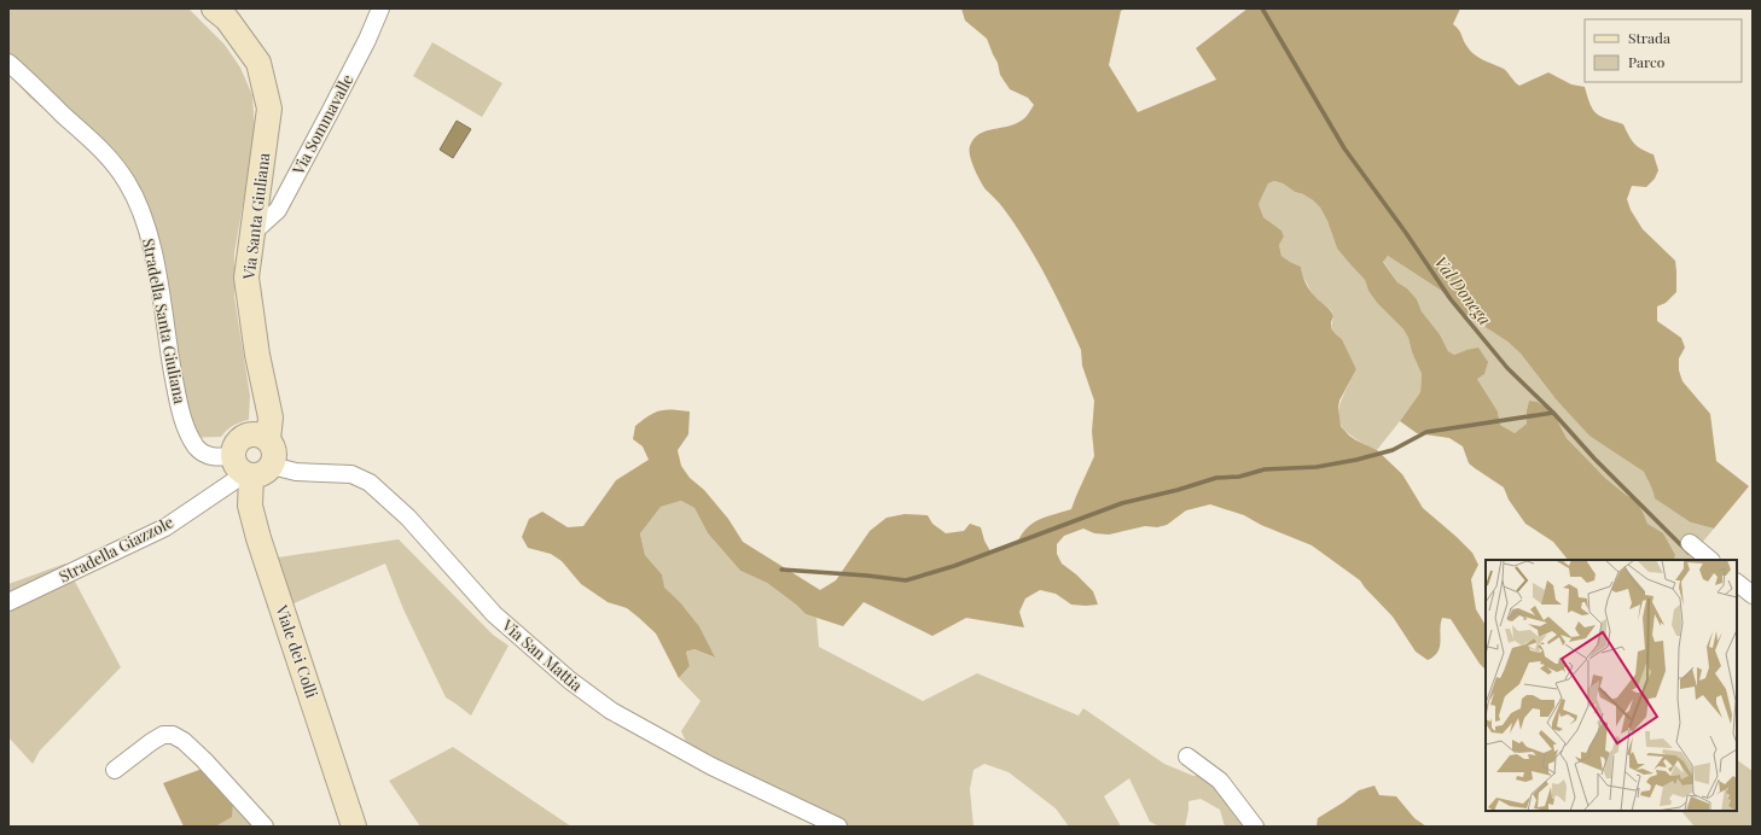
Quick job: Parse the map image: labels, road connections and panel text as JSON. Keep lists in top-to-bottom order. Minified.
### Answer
{"streets":{"street":["Via Sommavalle","Via Santa Giuliana","Stradella Santa Giuliana","Stradella Giazzole","Viale dei Colli","Via San Mattia"]},"crossings":[["Via Sommavalle","Via Santa Giuliana"],["Via Santa Giuliana","Stradella Santa Giuliana"],["Via Santa Giuliana","Stradella Giazzole"],["Via Santa Giuliana","Viale dei Colli"],["Via Santa Giuliana","Via San Mattia"],["Stradella Santa Giuliana","Stradella Giazzole"],["Stradella Santa Giuliana","Viale dei Colli"],["Stradella Santa Giuliana","Via San Mattia"],["Stradella Giazzole","Viale dei Colli"],["Stradella Giazzole","Via San Mattia"],["Viale dei Colli","Via San Mattia"]],"water":["Val Donega"],"legend":["Strada","Parco"]}
